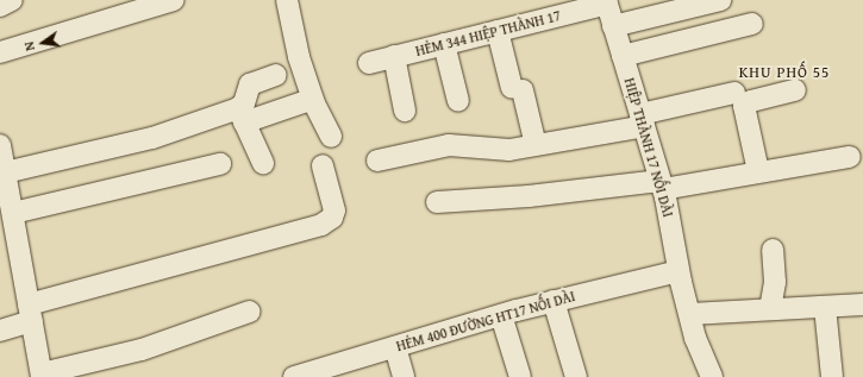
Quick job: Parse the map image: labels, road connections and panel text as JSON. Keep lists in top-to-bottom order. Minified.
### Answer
{"streets":{"street":["HẺM 344 HIỆP THÀNH 17","HIỆP THÀNH 17 NỐI DÀI","HẺM 400 ĐƯỜNG HT17 NỐI DÀI"]},"crossings":[["HẺM 344 HIỆP THÀNH 17","HIỆP THÀNH 17 NỐI DÀI"],["HIỆP THÀNH 17 NỐI DÀI","HẺM 400 ĐƯỜNG HT17 NỐI DÀI"]],"districts":["KHU PHỐ 55"],"north":"left"}
